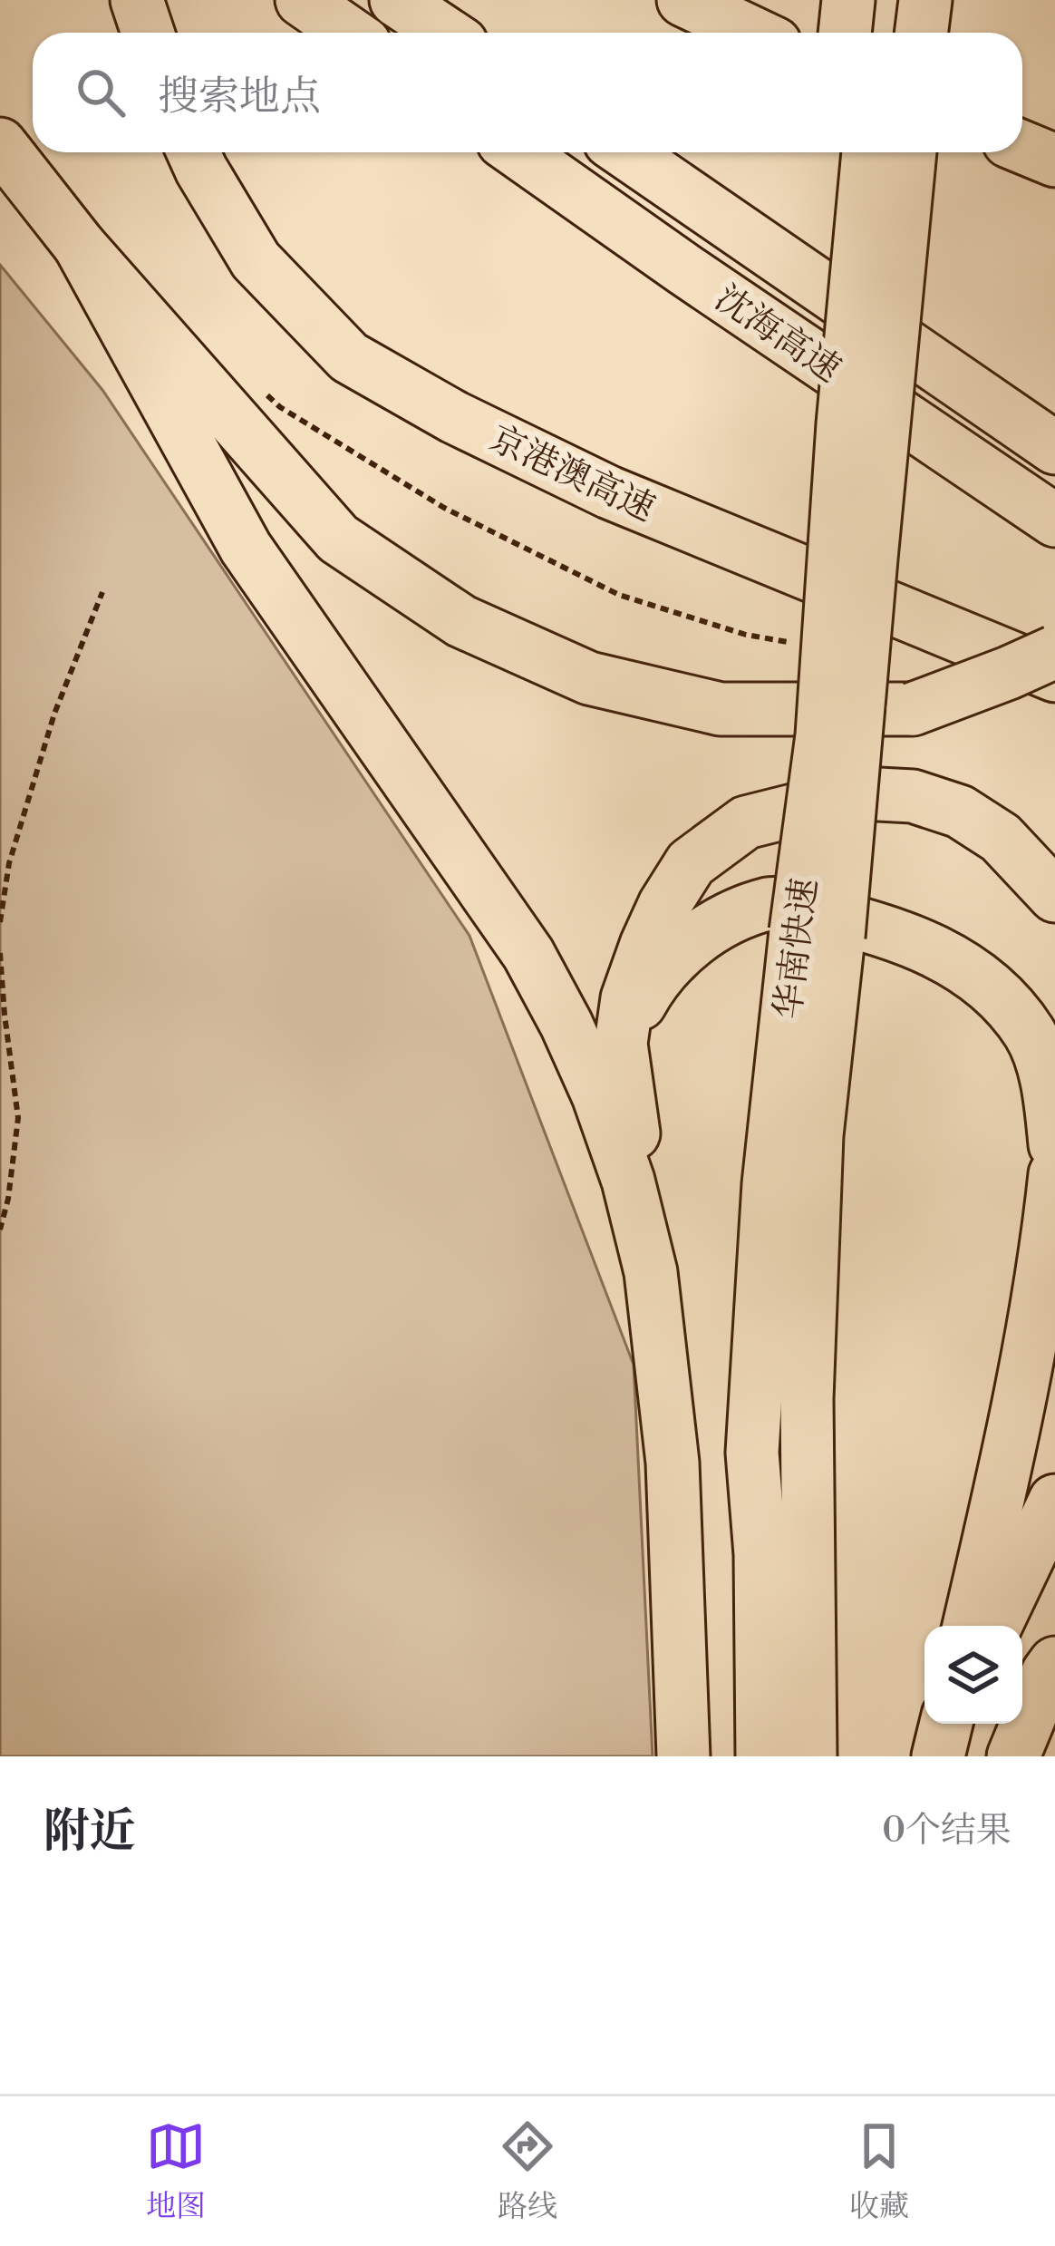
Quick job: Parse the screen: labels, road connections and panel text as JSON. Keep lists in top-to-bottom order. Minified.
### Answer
{"streets":{"highway":["沈海高速","京港澳高速","华南快速"]},"page":{"search":"搜索地点","heading":["附近","0个结果"],"nav":["地图","路线","收藏"]}}
